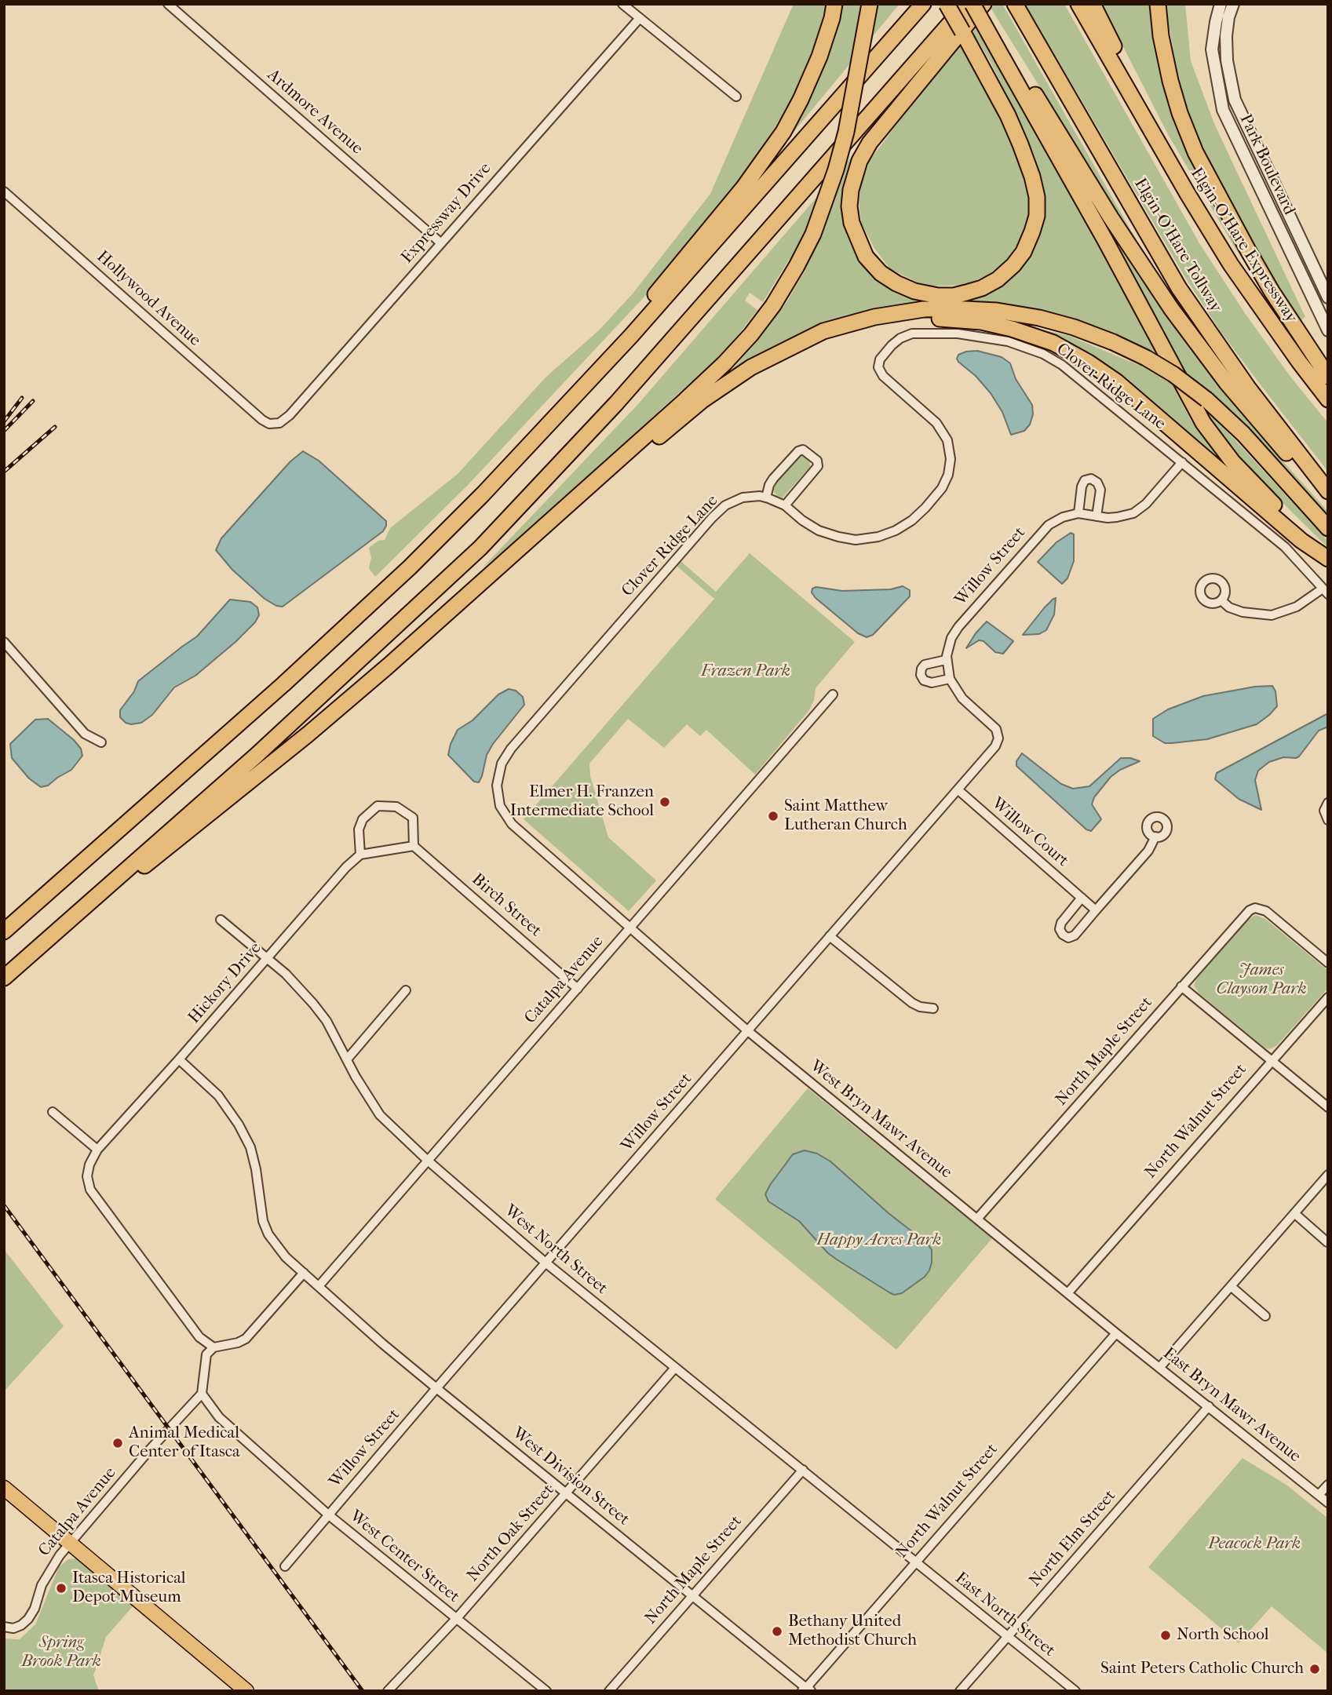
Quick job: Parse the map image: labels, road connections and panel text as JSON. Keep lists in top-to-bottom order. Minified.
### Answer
{"streets":{"highway":["Elgin-O'Hare Tollway","Elgin-O'Hare Expressway"],"street":["Ardmore Avenue","Park Boulevard","Expressway Drive","Hollywood Avenue","Clover Ridge Lane","Willow Street","Willow Court","Birch Street","Catalpa Avenue","Hickory Drive","North Maple Street","West Bryn Mawr Avenue","North Walnut Street","West North Street","East Bryn Mawr Avenue","West Division Street","North Oak Street","North Elm Street","West Center Street","East North Street"]},"crossings":[["Ardmore Avenue","Expressway Drive"],["Expressway Drive","Hollywood Avenue"],["Clover Ridge Lane","Willow Street"],["Clover Ridge Lane","Catalpa Avenue"],["Clover Ridge Lane","West Bryn Mawr Avenue"],["Willow Street","Willow Court"],["Willow Street","West Bryn Mawr Avenue"],["Willow Street","West North Street"],["Willow Street","West Division Street"],["Willow Street","West Center Street"],["Birch Street","Catalpa Avenue"],["Catalpa Avenue","West Bryn Mawr Avenue"],["Catalpa Avenue","West North Street"],["Catalpa Avenue","West Division Street"],["Catalpa Avenue","West Center Street"],["Hickory Drive","West North Street"],["North Maple Street","West Bryn Mawr Avenue"],["North Maple Street","West North Street"],["North Maple Street","West Division Street"],["West Bryn Mawr Avenue","North Walnut Street"],["West Bryn Mawr Avenue","East Bryn Mawr Avenue"],["North Walnut Street","West North Street"],["North Walnut Street","East Bryn Mawr Avenue"],["North Walnut Street","West Division Street"],["North Walnut Street","East North Street"],["West North Street","North Oak Street"],["West North Street","East North Street"],["East Bryn Mawr Avenue","North Elm Street"],["West Division Street","North Oak Street"],["North Oak Street","West Center Street"],["North Elm Street","East North Street"]],"parks":["Frazen Park","James Clayson Park","Happy Acres Park","Peacock Park","Spring Brook Park"],"places":["Elmer H. Franzen Intermediate School","Saint Matthew Lutheran Church","Animal Medical Center of Itasca","Itasca Historical Depot Museum","Bethany United Methodist Church","North School","Saint Peters Catholic Church"]}
